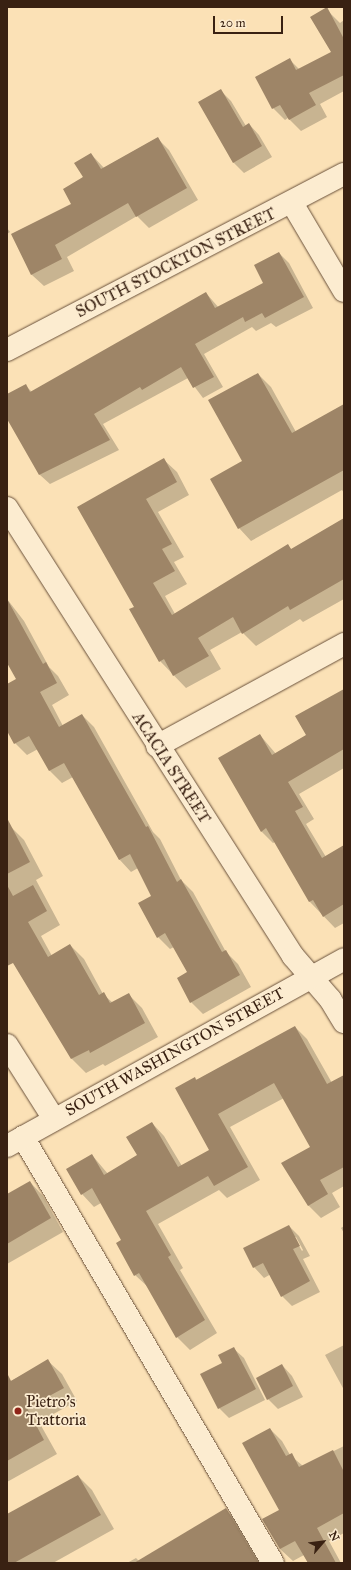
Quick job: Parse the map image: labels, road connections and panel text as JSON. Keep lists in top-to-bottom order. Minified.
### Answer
{"streets":{"street":["SOUTH STOCKTON STREET","ACACIA STREET","SOUTH WASHINGTON STREET"]},"crossings":[["ACACIA STREET","SOUTH WASHINGTON STREET"]],"places":["Pietro's Trattoria"],"scale_bar":"20 m","north":"top right"}
